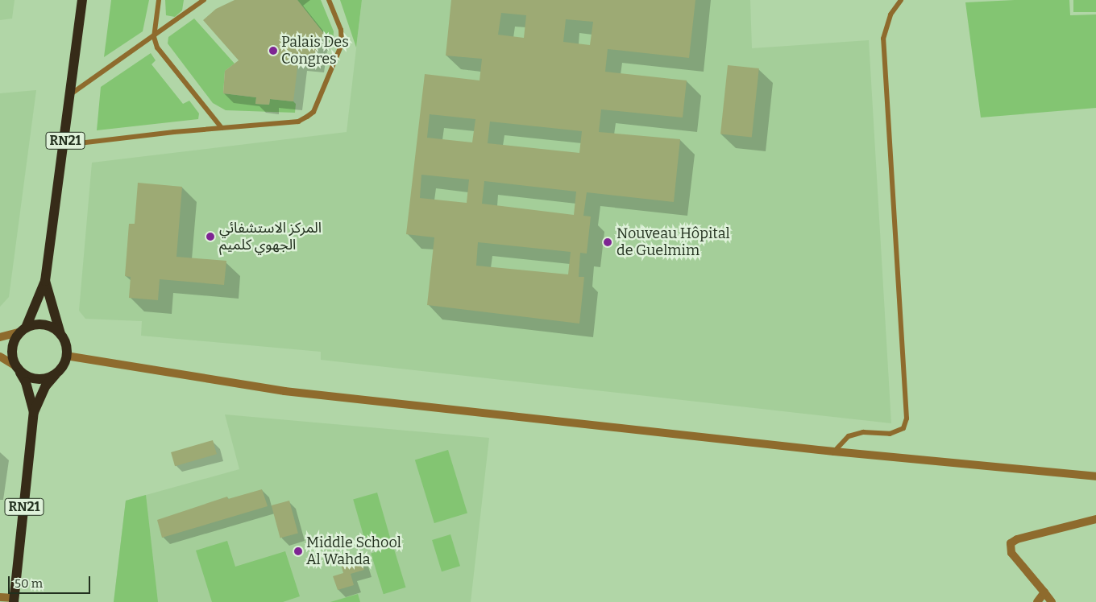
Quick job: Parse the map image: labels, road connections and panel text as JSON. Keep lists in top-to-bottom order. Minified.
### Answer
{"streets":{"main road":["RN21"]},"places":["Palais Des Congres","المركز الاستشفائي الجهوي كلميم","Nouveau Hôpital de Guelmim","Middle School Al Wahda"],"scale_bar":"50 m"}
